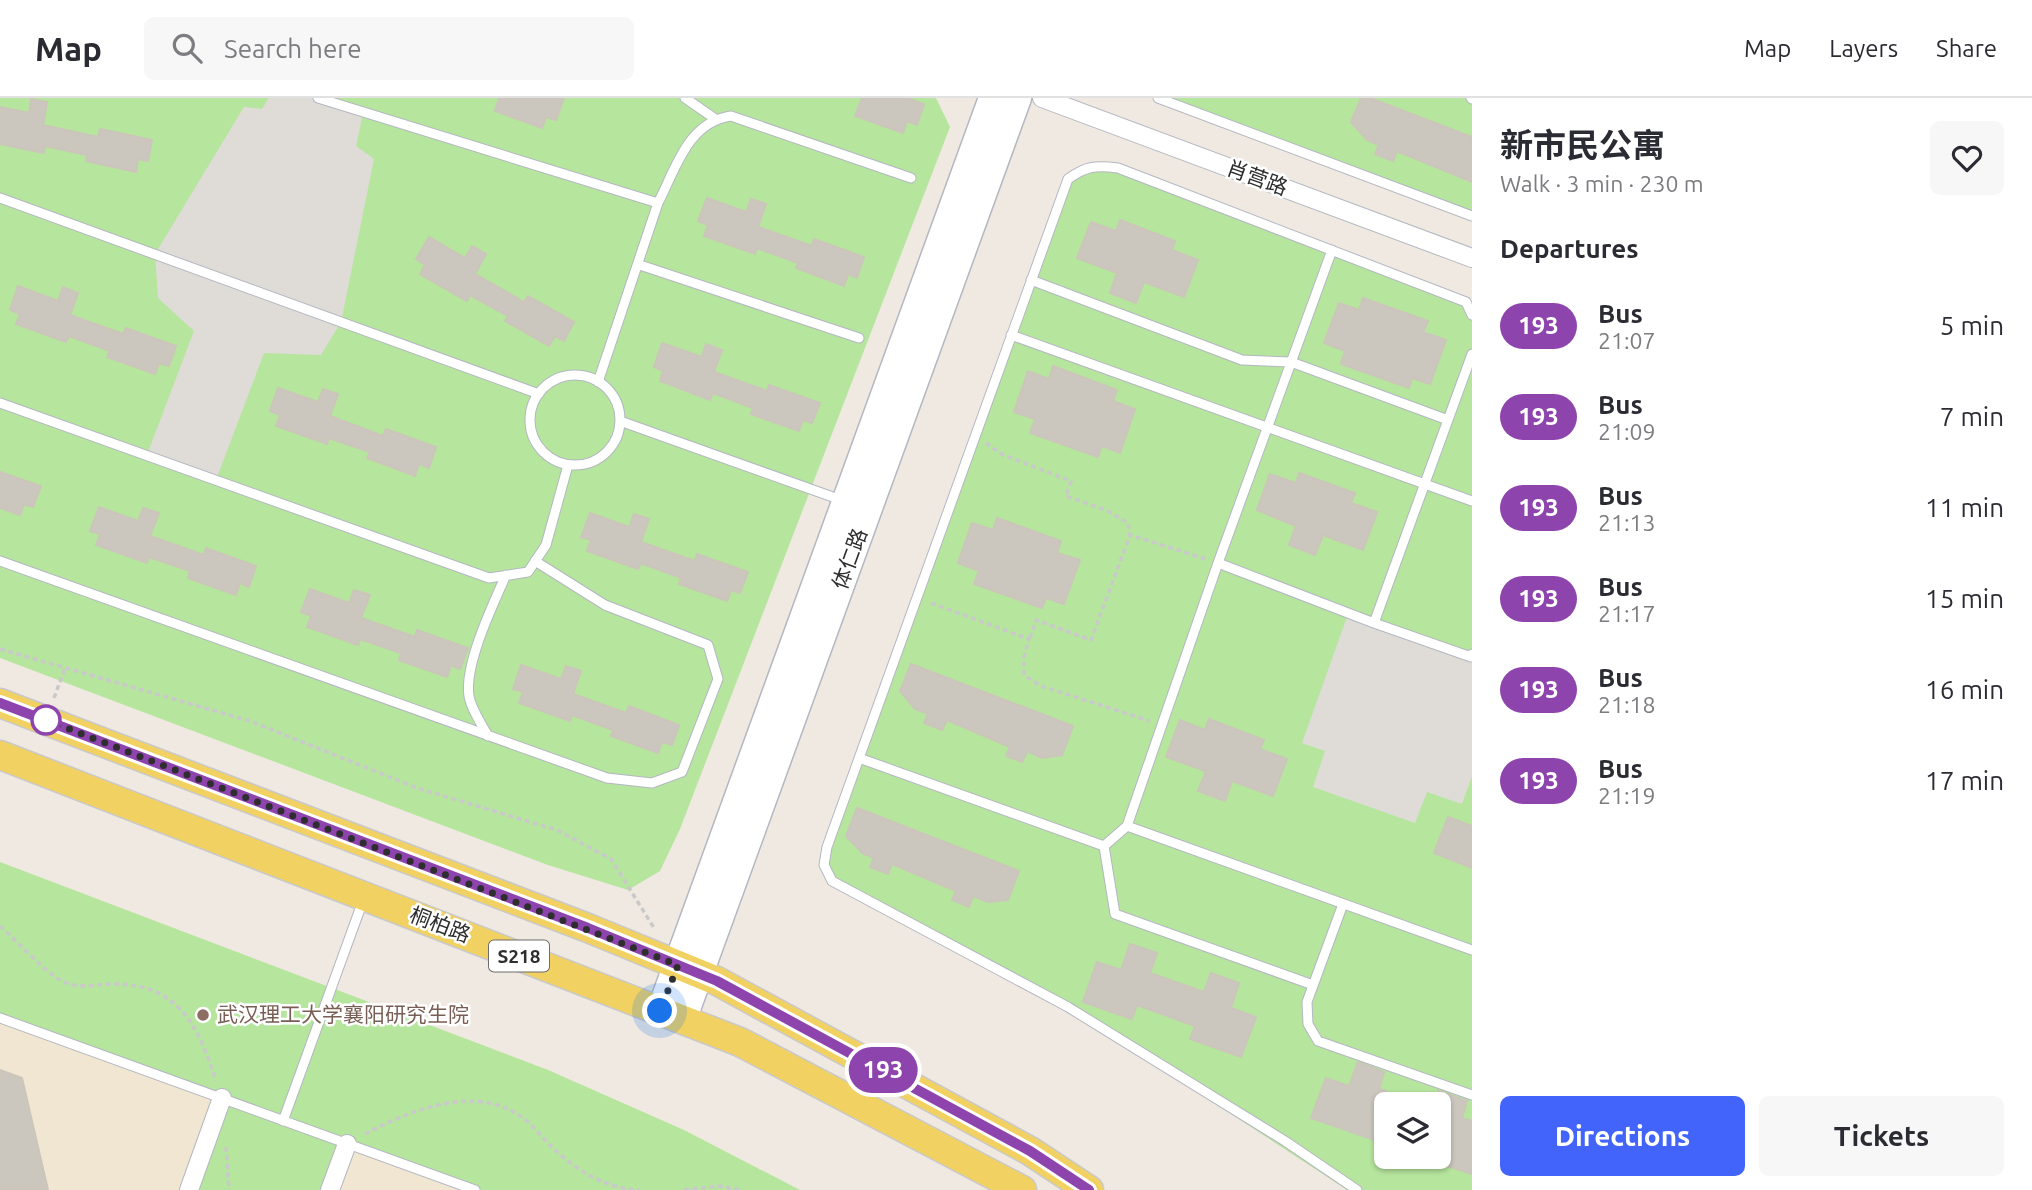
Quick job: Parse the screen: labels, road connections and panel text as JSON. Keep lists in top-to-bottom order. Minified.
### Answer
{"streets":{"main road":["桐柏路","S218"],"street":["肖营路","体仁路"]},"crossings":[["体仁路","桐柏路"]],"places":["武汉理工大学襄阳研究生院"],"lines":["bus line 193"],"page":{"header":"Map","search":"Search here","nav":["Map","Layers","Share"],"on_map":"193","heading":[["新市民公寓","Walk · 3 min · 230 m"],"Departures"],"list":[{"mark":"193","name":"Bus","note":"21:07","value":"5 min"},{"mark":"193","name":"Bus","note":"21:09","value":"7 min"},{"mark":"193","name":"Bus","note":"21:13","value":"11 min"},{"mark":"193","name":"Bus","note":"21:17","value":"15 min"},{"mark":"193","name":"Bus","note":"21:18","value":"16 min"},{"mark":"193","name":"Bus","note":"21:19","value":"17 min"}],"buttons":["Directions","Tickets"]}}
